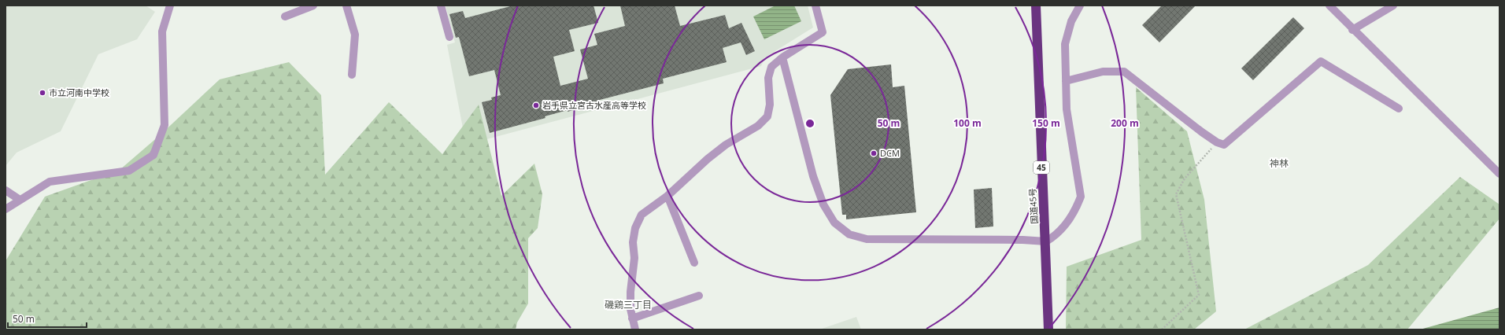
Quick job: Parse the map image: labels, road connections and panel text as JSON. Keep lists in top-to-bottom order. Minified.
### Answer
{"streets":{"highway":["45","国道45号"]},"districts":["神林","磯鶏三丁目"],"places":["市立河南中学校","岩手県立宮古水産高等学校","DCM"],"scale_bar":"50 m","rings":["50 m","100 m","150 m","200 m"]}
